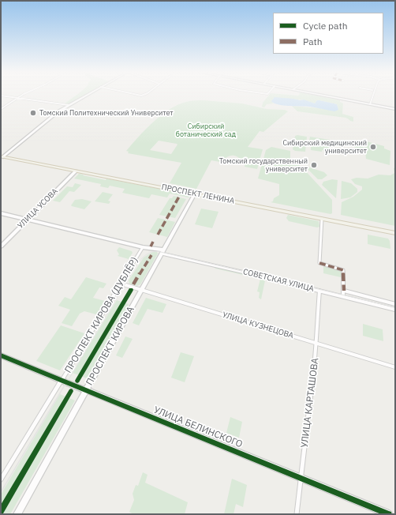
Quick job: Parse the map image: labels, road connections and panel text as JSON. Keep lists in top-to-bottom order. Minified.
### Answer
{"streets":{"main road":["ПРОСПЕКТ ЛЕНИНА"],"street":["УЛИЦА УСОВА","СОВЕТСКАЯ УЛИЦА","ПРОСПЕКТ КИРОВА (ДУБЛЁР)","УЛИЦА КУЗНЕЦОВА","ПРОСПЕКТ КИРОВА","УЛИЦА КАРТАШОВА","УЛИЦА БЕЛИНСКОГО"]},"crossings":[["ПРОСПЕКТ ЛЕНИНА","УЛИЦА УСОВА"],["ПРОСПЕКТ ЛЕНИНА","ПРОСПЕКТ КИРОВА"],["УЛИЦА УСОВА","СОВЕТСКАЯ УЛИЦА"],["СОВЕТСКАЯ УЛИЦА","ПРОСПЕКТ КИРОВА (ДУБЛЁР)"],["СОВЕТСКАЯ УЛИЦА","ПРОСПЕКТ КИРОВА"],["СОВЕТСКАЯ УЛИЦА","УЛИЦА КАРТАШОВА"],["ПРОСПЕКТ КИРОВА (ДУБЛЁР)","УЛИЦА КУЗНЕЦОВА"],["ПРОСПЕКТ КИРОВА (ДУБЛЁР)","УЛИЦА БЕЛИНСКОГО"],["УЛИЦА КУЗНЕЦОВА","ПРОСПЕКТ КИРОВА"],["УЛИЦА КУЗНЕЦОВА","УЛИЦА КАРТАШОВА"],["ПРОСПЕКТ КИРОВА","УЛИЦА БЕЛИНСКОГО"],["УЛИЦА КАРТАШОВА","УЛИЦА БЕЛИНСКОГО"]],"parks":["Сибирский ботанический сад"],"places":["Томский Политехнический Университет","Сибирский медицинский университет","Томский государственный университет"],"legend":["Cycle path","Path"]}
